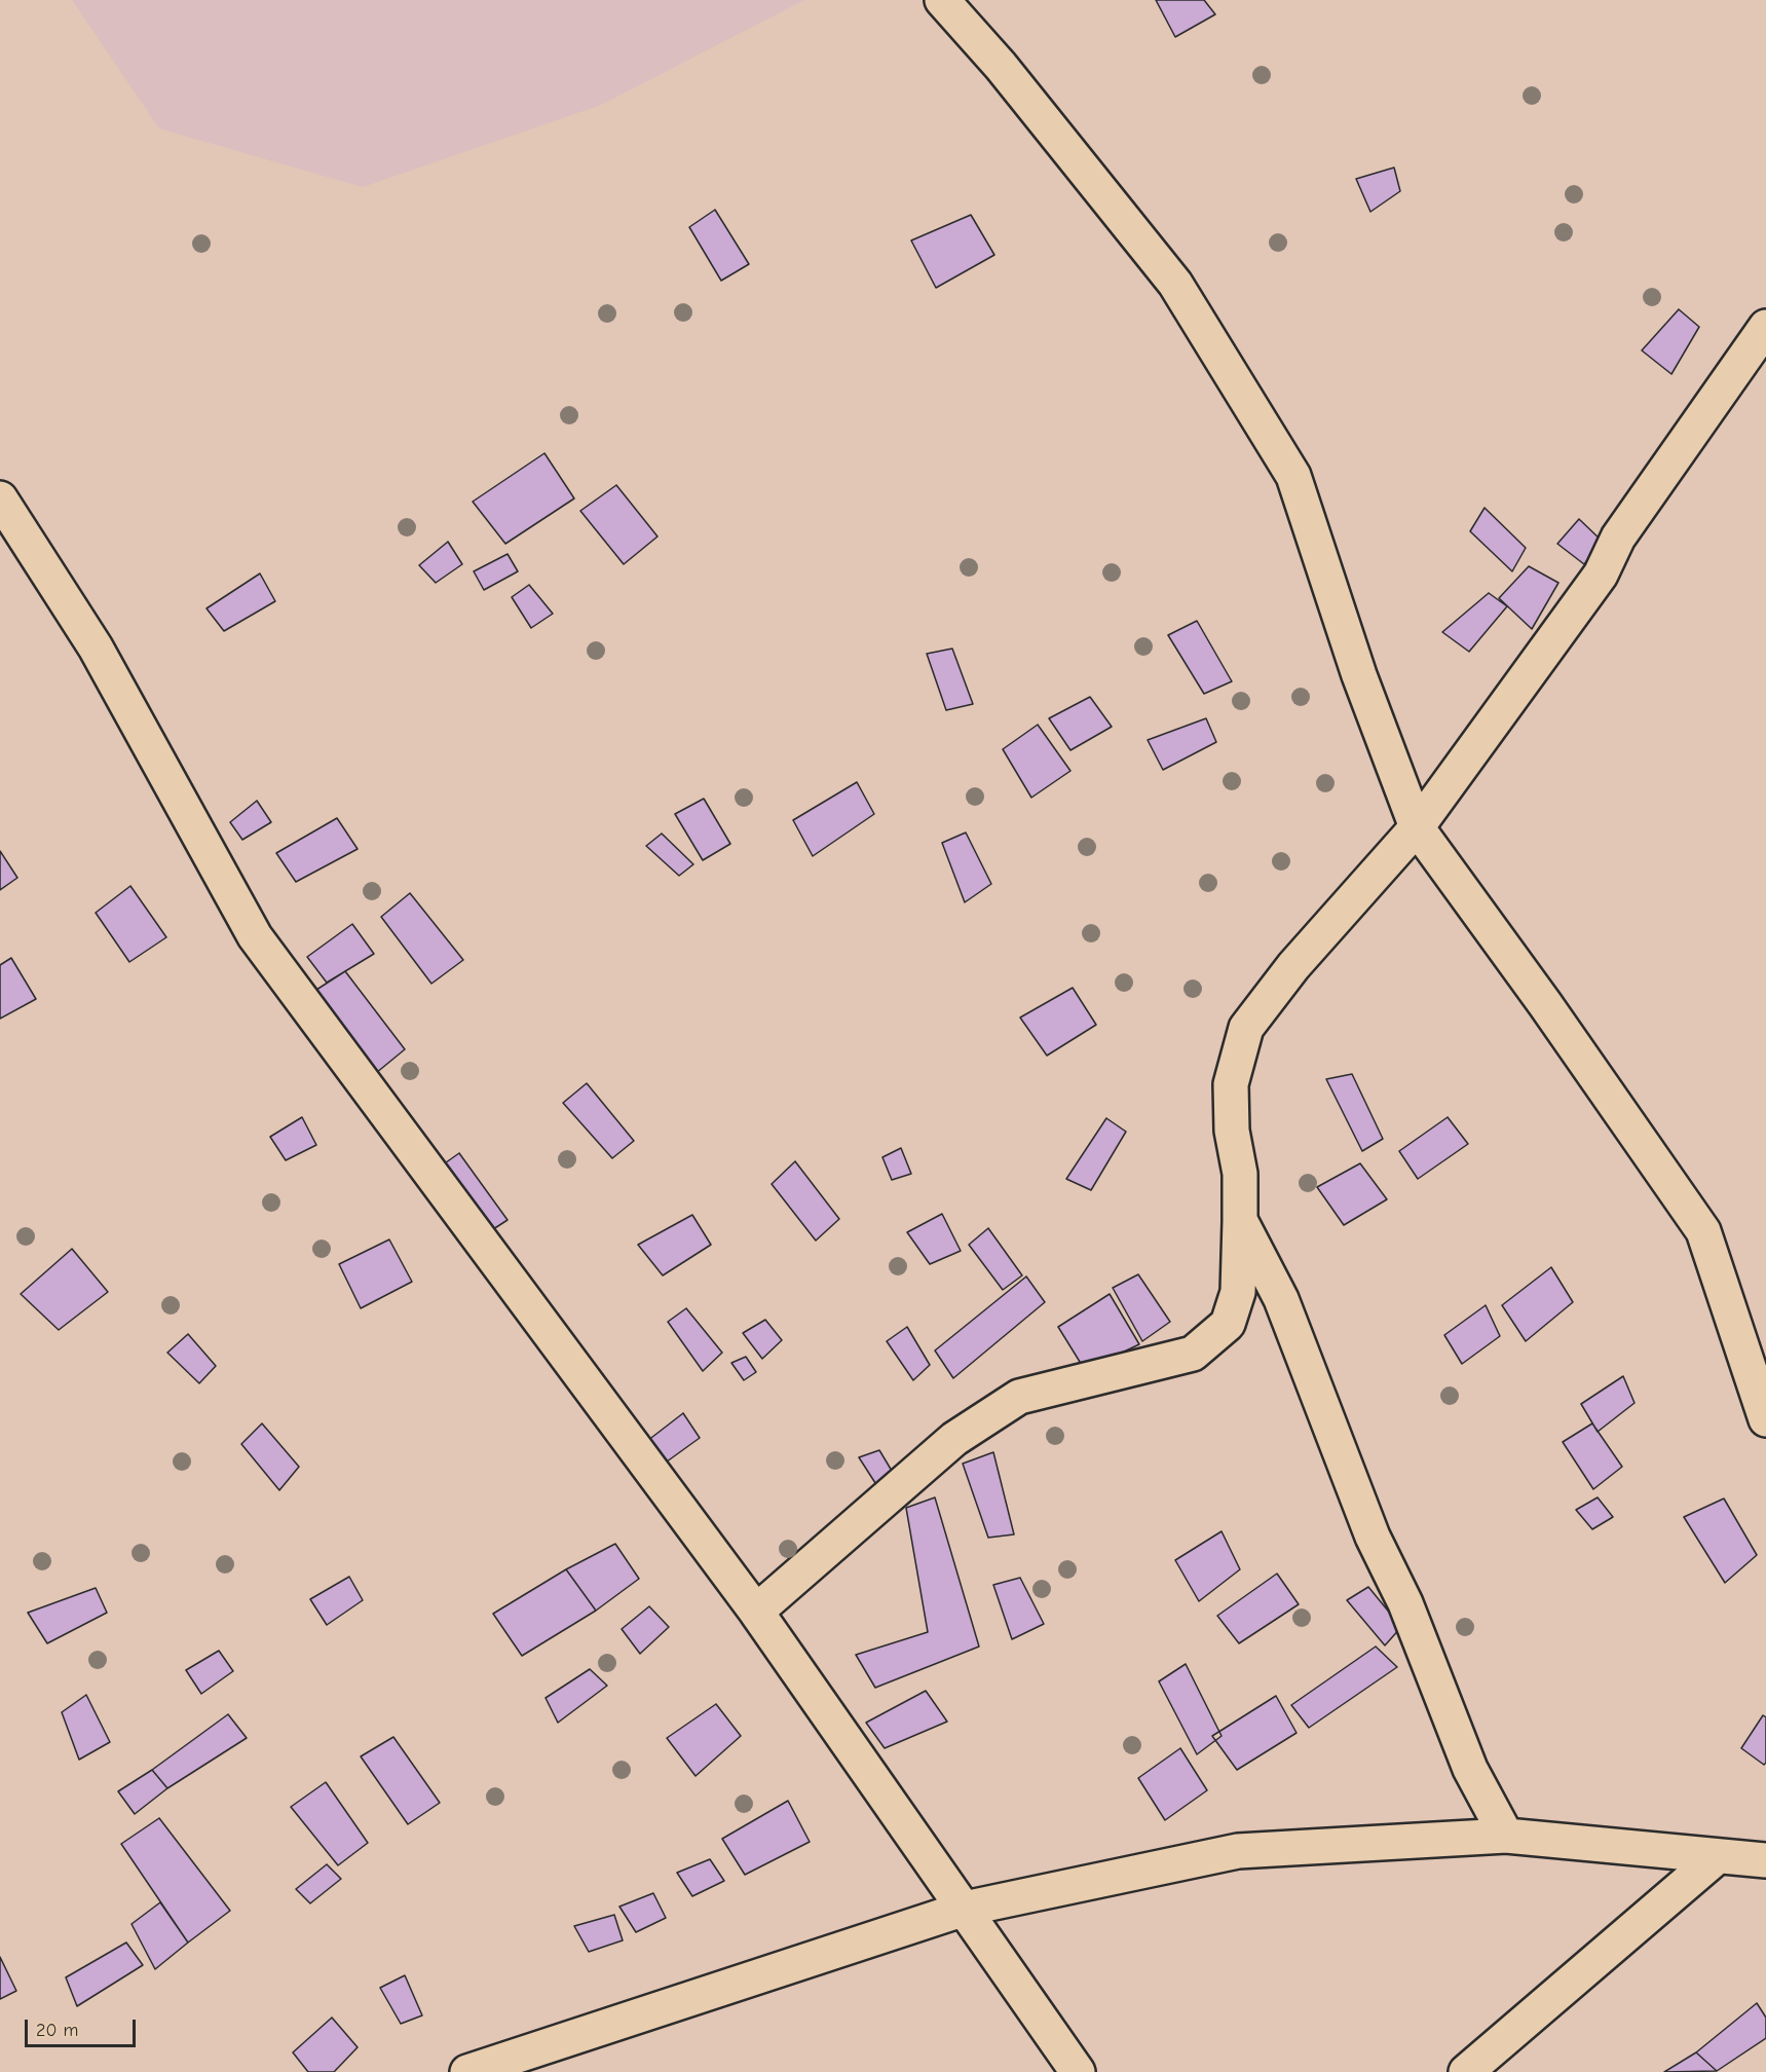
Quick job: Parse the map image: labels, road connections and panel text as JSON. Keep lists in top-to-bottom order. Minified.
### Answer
{"scale_bar":"20 m"}
